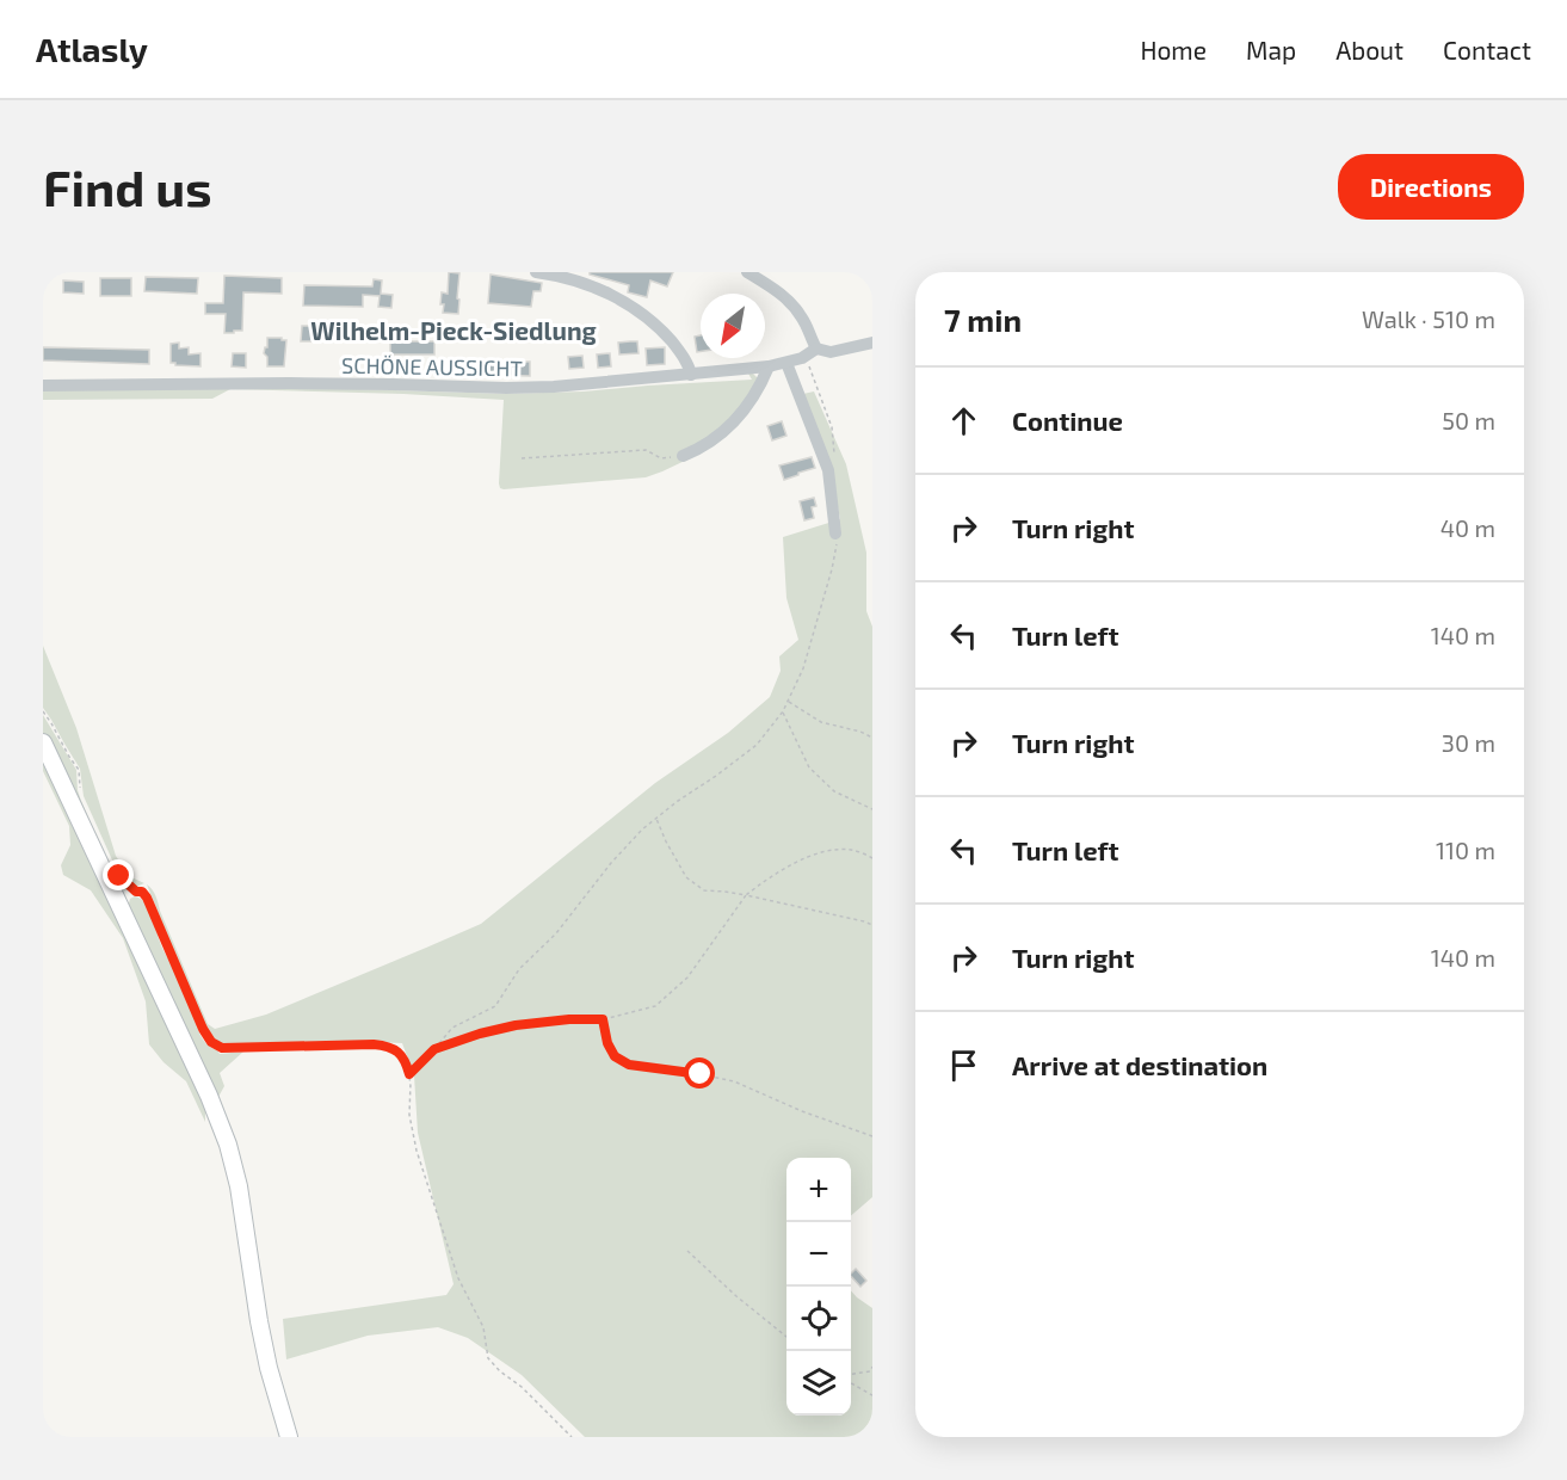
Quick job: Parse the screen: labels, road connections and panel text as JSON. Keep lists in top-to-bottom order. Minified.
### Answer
{"streets":{"street":["SCHÖNE AUSSICHT"]},"districts":["Wilhelm-Pieck-Siedlung"],"north":"bottom left","page":{"header":"Atlasly","nav":["Home","Map","About","Contact"],"buttons":"Directions","title":"Find us","heading":["7 min","Walk · 510 m"],"list":[["Continue","50 m"],["Turn right","40 m"],["Turn left","140 m"],["Turn right","30 m"],["Turn left","110 m"],["Turn right","140 m"],"Arrive at destination"],"map_buttons":["+","−"]}}
